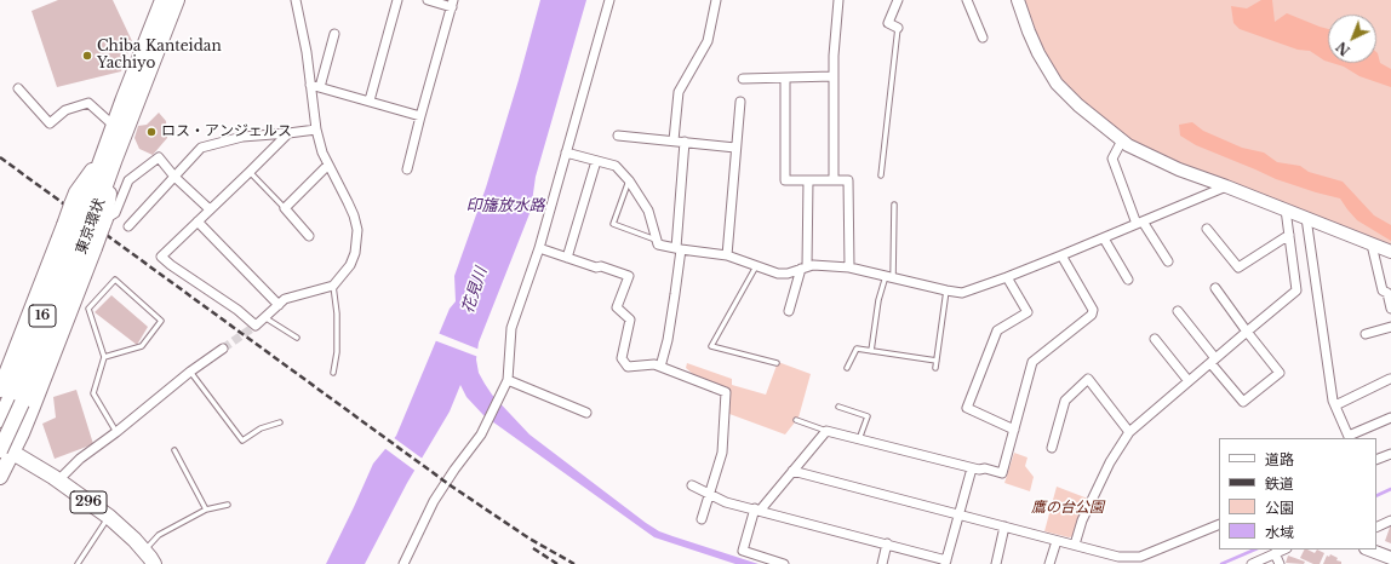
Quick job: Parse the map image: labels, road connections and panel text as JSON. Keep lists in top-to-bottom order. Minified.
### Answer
{"streets":{"highway":["東京環状","16","296"]},"crossings":[["東京環状","16"],["東京環状","296"],["16","296"]],"water":["印旛放水路","花見川"],"parks":["鷹の台公園"],"places":["Chiba Kanteidan Yachiyo","ロス・アンジェルス"],"legend":["道路","鉄道","公園","水域"],"north":"bottom left"}
